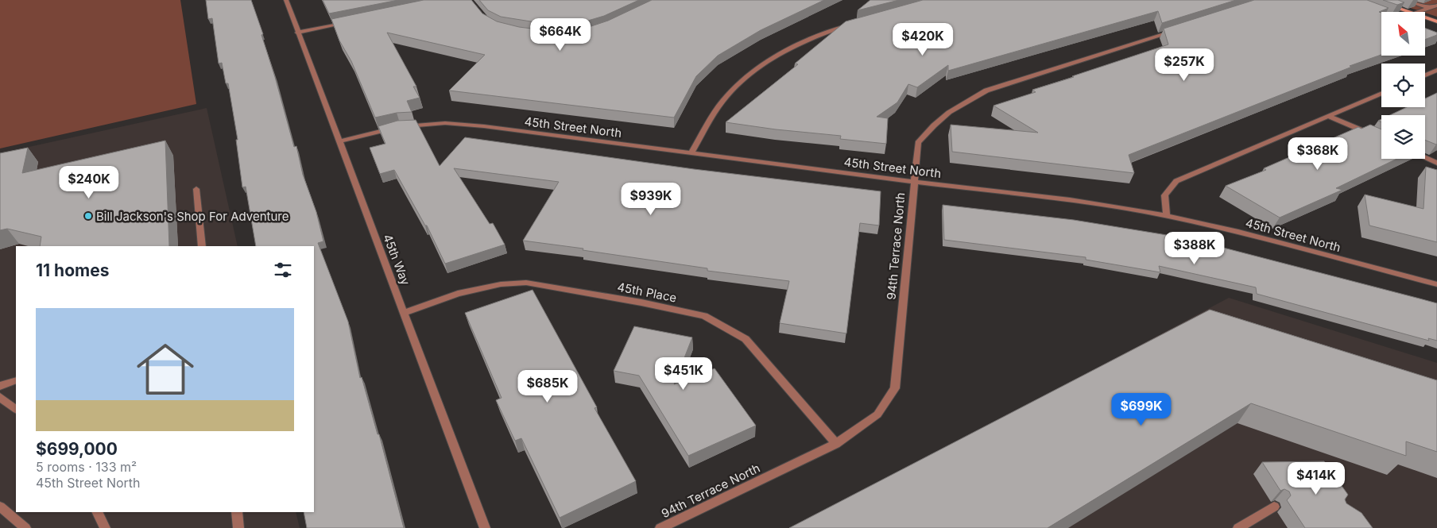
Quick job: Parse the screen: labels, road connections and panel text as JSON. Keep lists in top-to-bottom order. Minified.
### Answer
{"streets":{"street":["45th Street North","94th Terrace North","45th Way","45th Place"]},"crossings":[["45th Street North","94th Terrace North"],["45th Street North","45th Way"],["94th Terrace North","45th Place"],["45th Way","45th Place"]],"places":["Bill Jackson's Shop For Adventure"],"north":"top left","page":{"price":["$664K","$420K","$257K","$368K","$240K","$939K","$388K","$451K","$685K","$699K","$414K"],"heading":"11 homes","list":[{"name":"$699,000","note":"5 rooms · 133 m² · 45th Street North"}]}}
